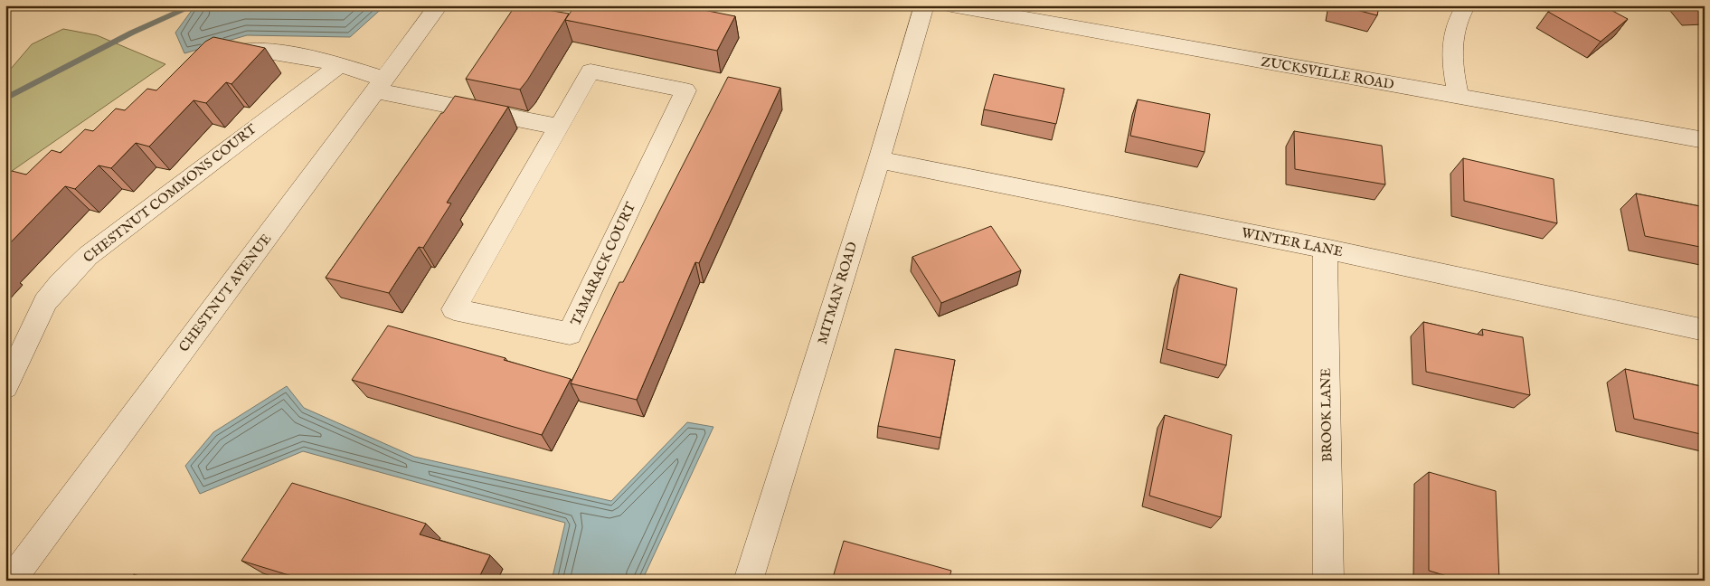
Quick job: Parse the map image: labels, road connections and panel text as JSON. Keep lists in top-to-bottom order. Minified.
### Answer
{"streets":{"street":["ZUCKSVILLE ROAD","CHESTNUT COMMONS COURT","WINTER LANE","TAMARACK COURT","CHESTNUT AVENUE","MITMAN ROAD","BROOK LANE"]},"crossings":[["WINTER LANE","MITMAN ROAD"],["WINTER LANE","BROOK LANE"]]}
